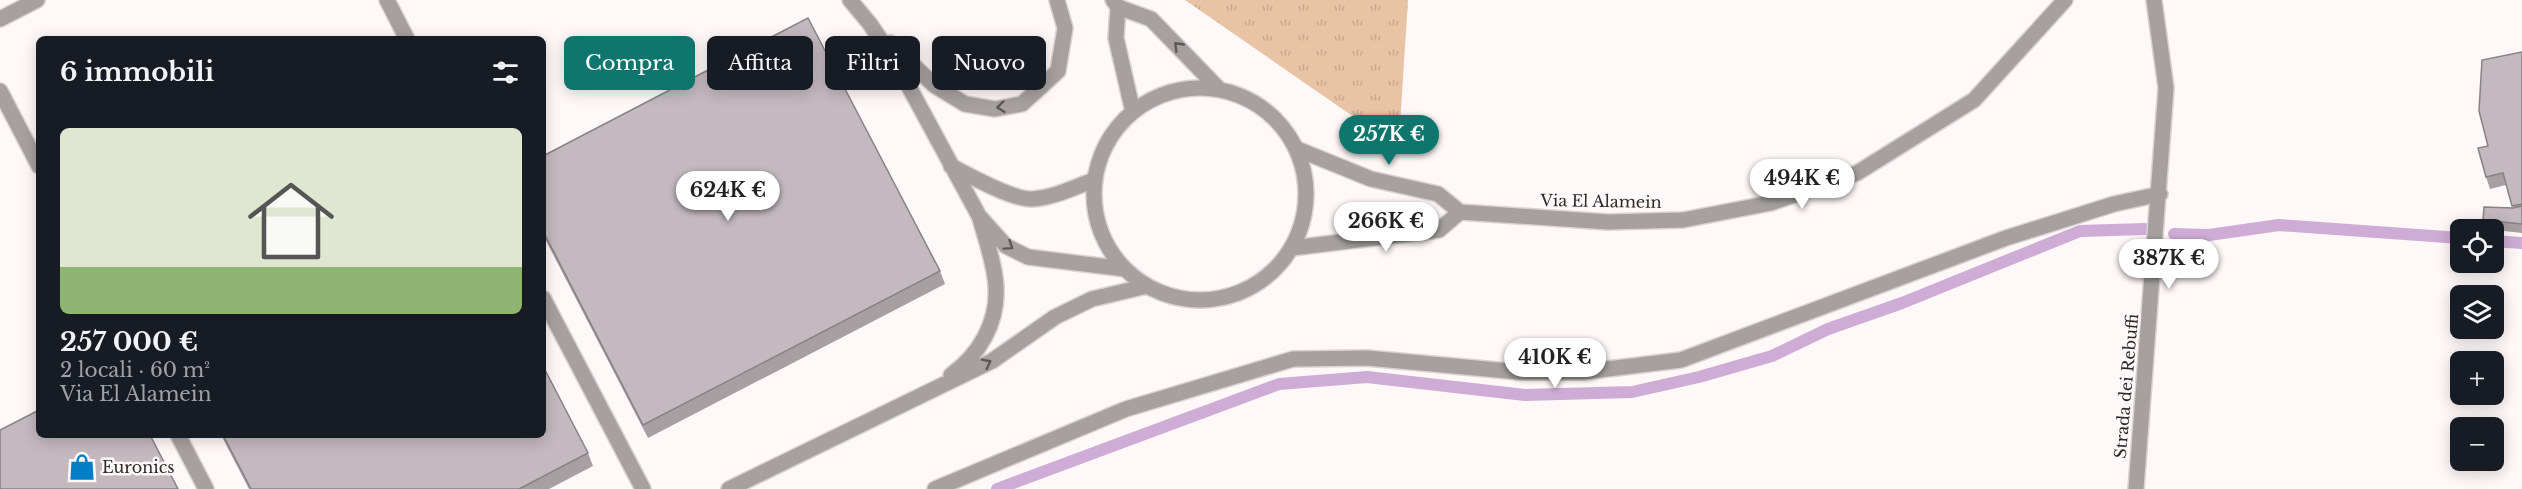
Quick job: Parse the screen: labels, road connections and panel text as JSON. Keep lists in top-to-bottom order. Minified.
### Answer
{"streets":{"street":["Via El Alamein","Strada dei Rebuffi"]},"places":{"shop":["Euronics"]},"page":{"chip":["Compra","Affitta","Filtri","Nuovo"],"heading":"6 immobili","list":[{"name":"257 000 €","note":"2 locali · 60 m² · Via El Alamein"}],"price":["257K €","494K €","624K €","266K €","387K €","410K €"],"map_buttons":["+","−"]}}
